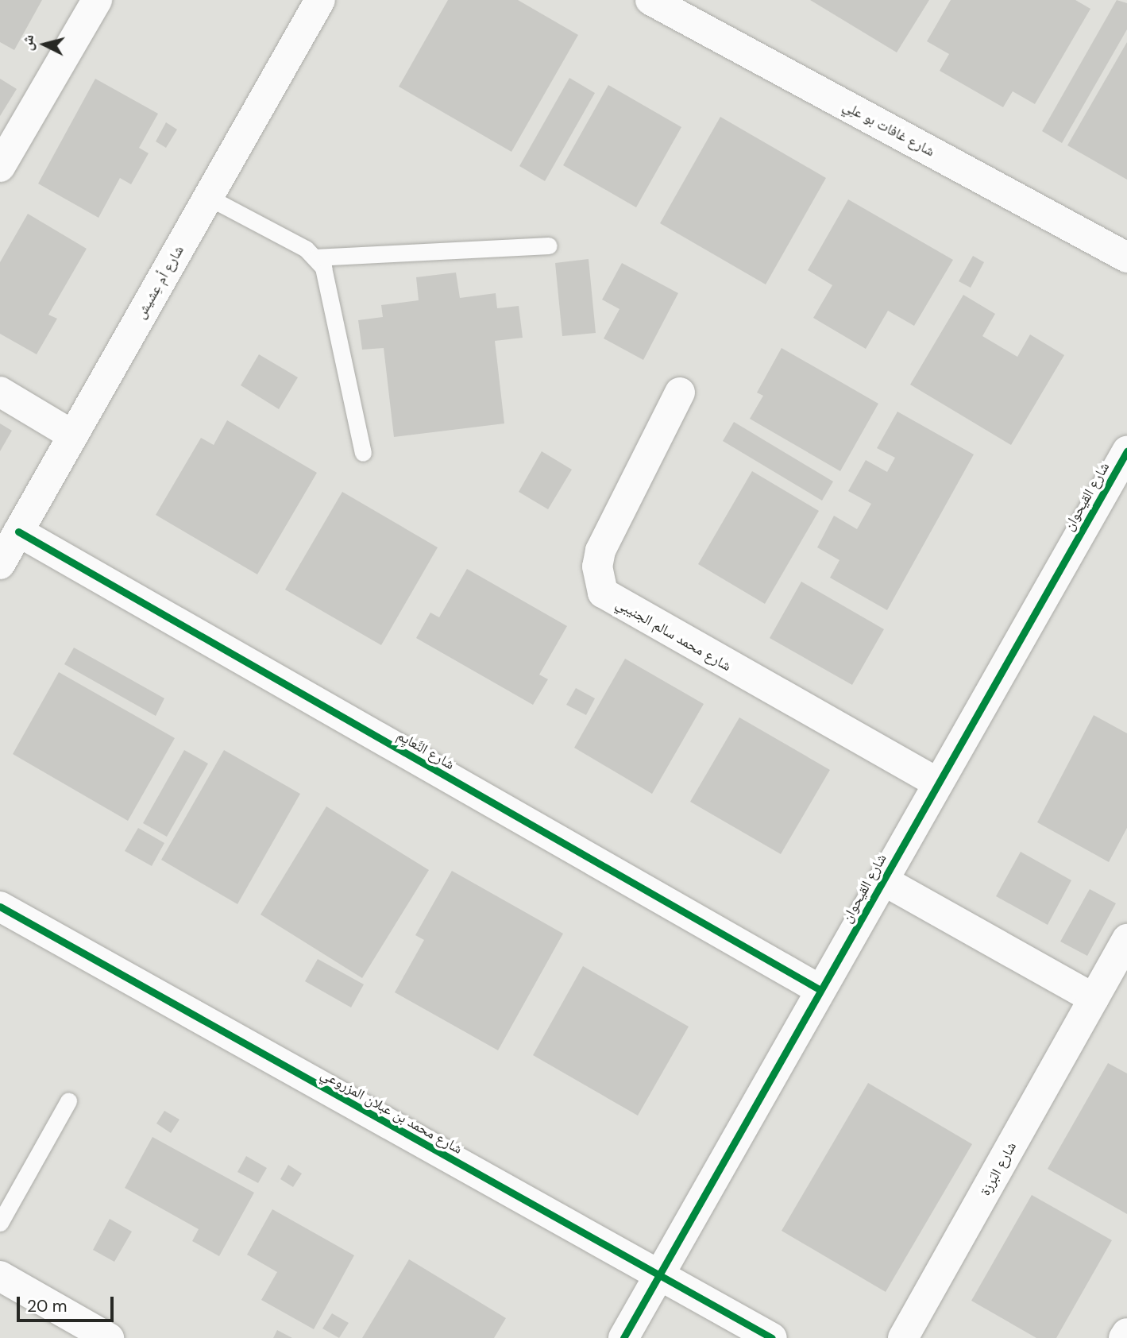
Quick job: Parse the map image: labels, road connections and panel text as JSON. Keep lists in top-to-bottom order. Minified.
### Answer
{"streets":{"street":["شارع غافات بو علِي","شارع أم عِشيش","شارع القيحوان","شارع محمد سالم الجنيبي","شارع النَّعايِم","شارع محمد بن عبلان المزروعي","شارع البَرزة"]},"crossings":[["شارع أم عِشيش","شارع النَّعايِم"],["شارع القيحوان","شارع محمد سالم الجنيبي"],["شارع القيحوان","شارع النَّعايِم"],["شارع القيحوان","شارع محمد بن عبلان المزروعي"]],"scale_bar":"20 m","north":"left"}
